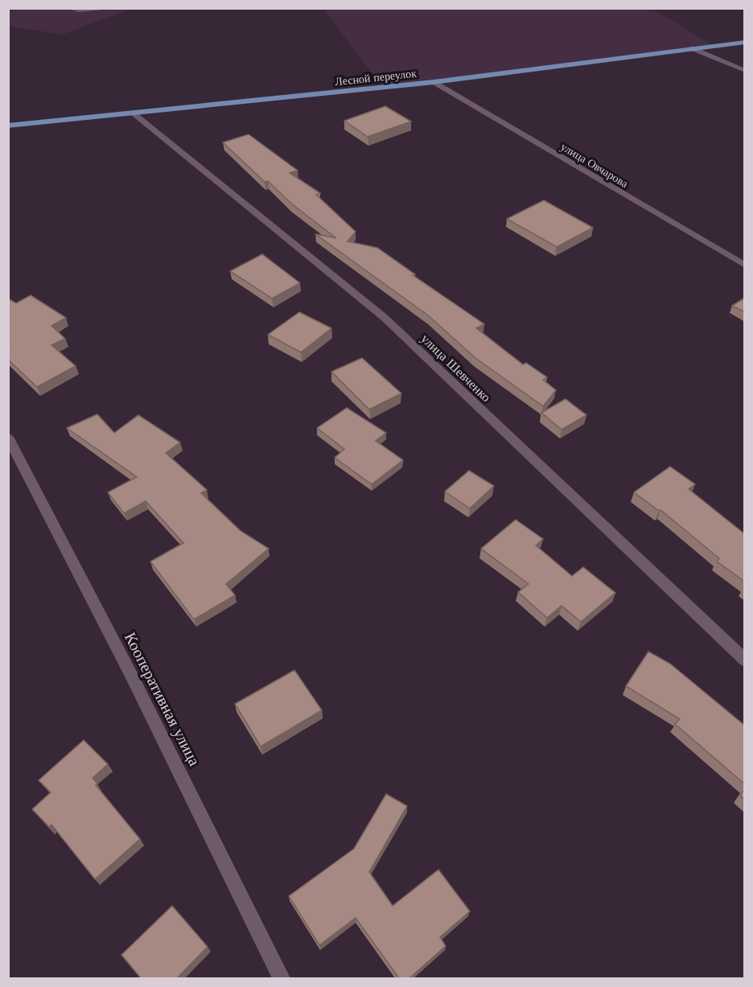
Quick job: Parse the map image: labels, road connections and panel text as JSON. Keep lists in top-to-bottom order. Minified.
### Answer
{"streets":{"main road":["Лесной переулок"],"street":["улица Овчарова","улица Шевченко","Кооперативная улица"]},"crossings":[["Лесной переулок","улица Овчарова"],["Лесной переулок","улица Шевченко"]]}
